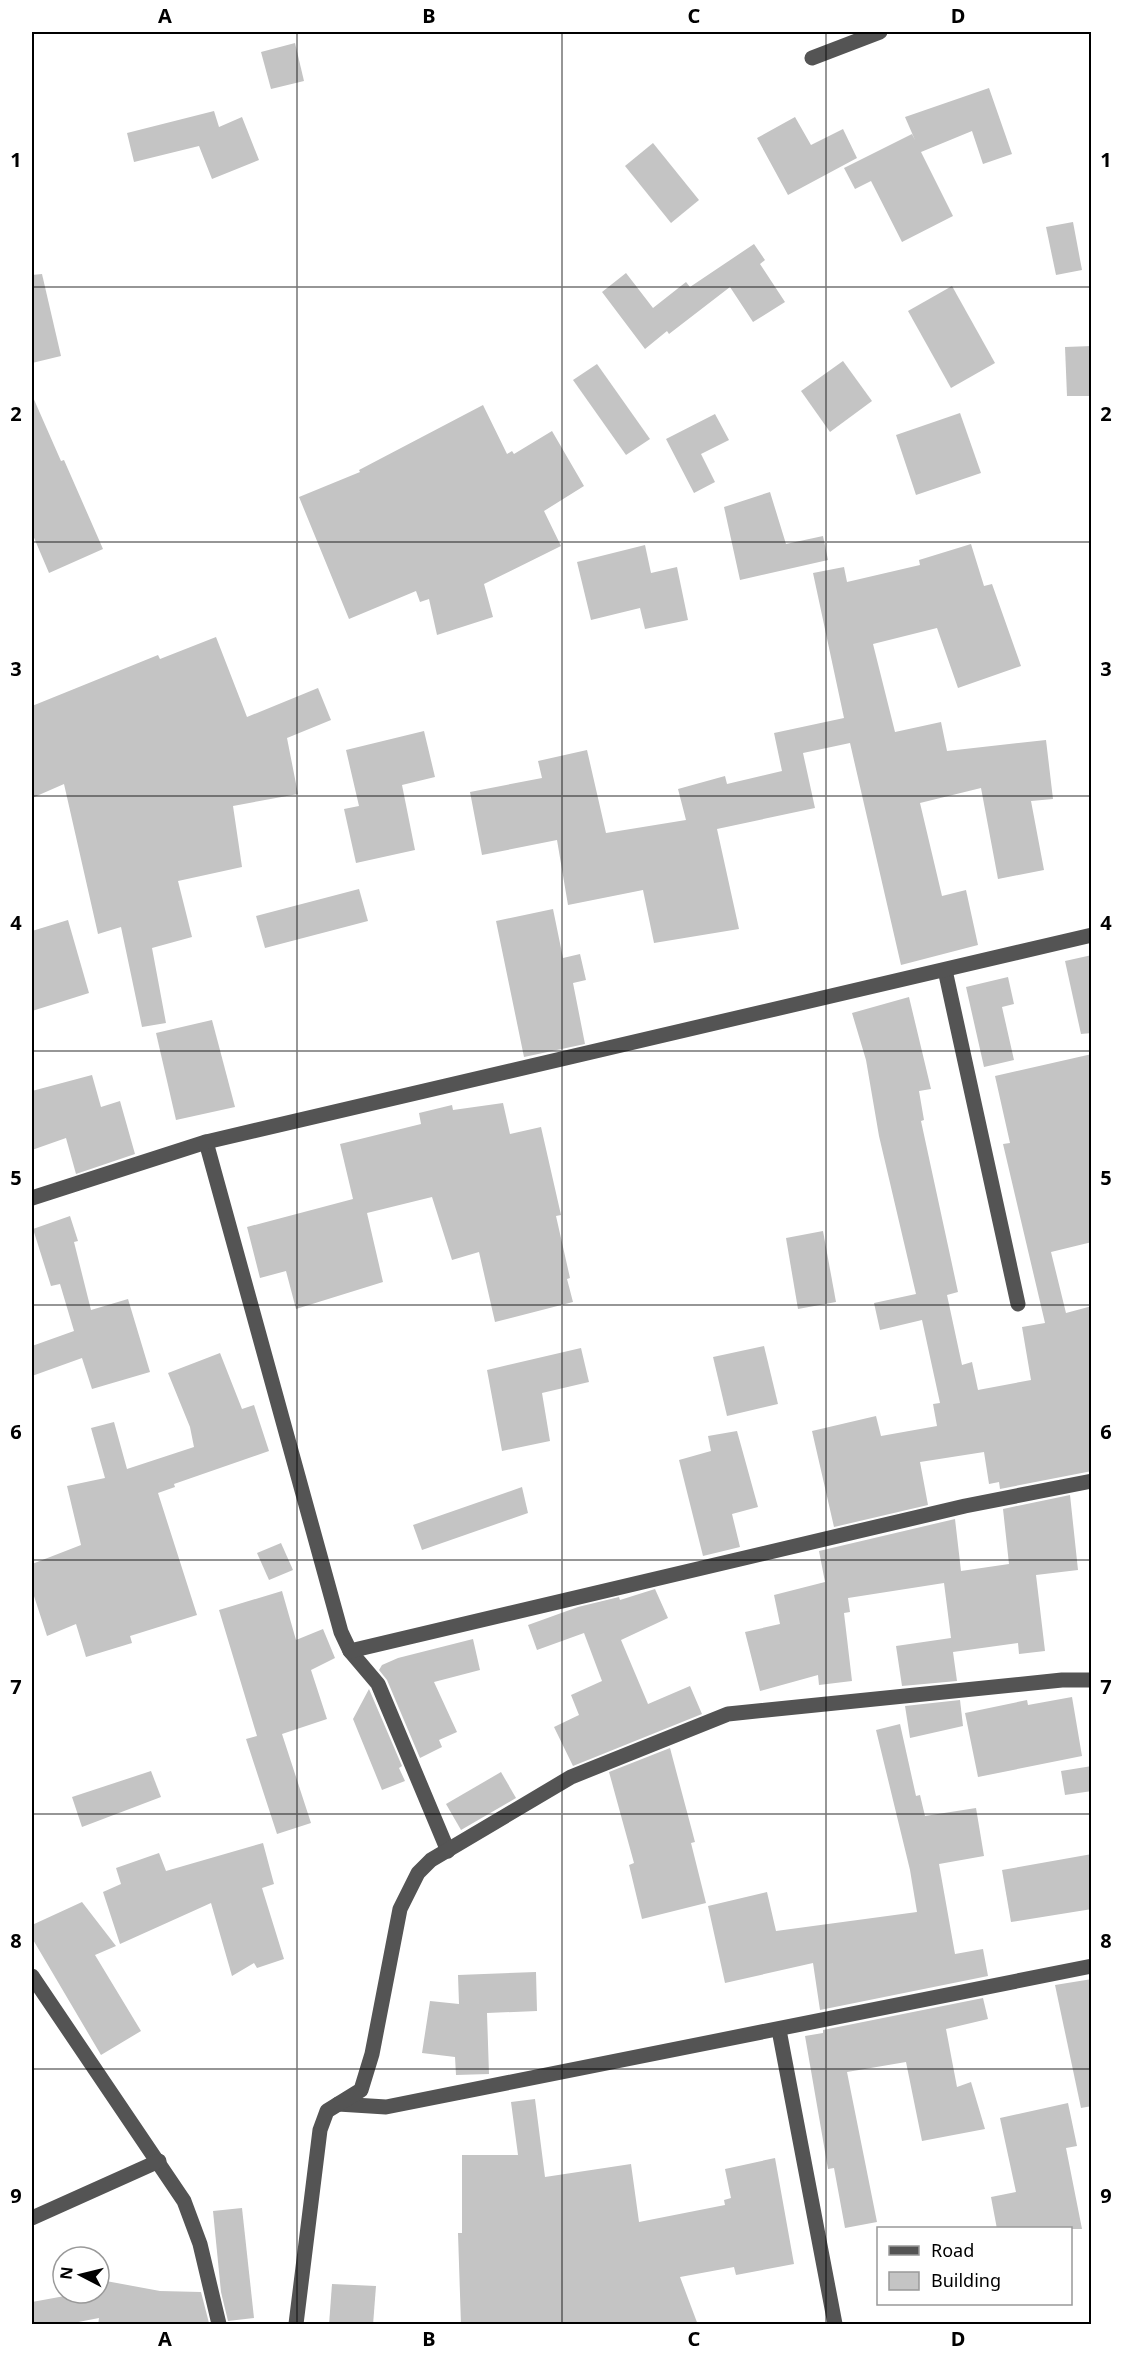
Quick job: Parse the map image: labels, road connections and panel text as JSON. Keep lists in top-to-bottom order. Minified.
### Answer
{"legend":["Road","Building"],"north":"left","grid":{"columns":["A","B","C","D"],"rows":["1","2","3","4","5","6","7","8","9"]}}
